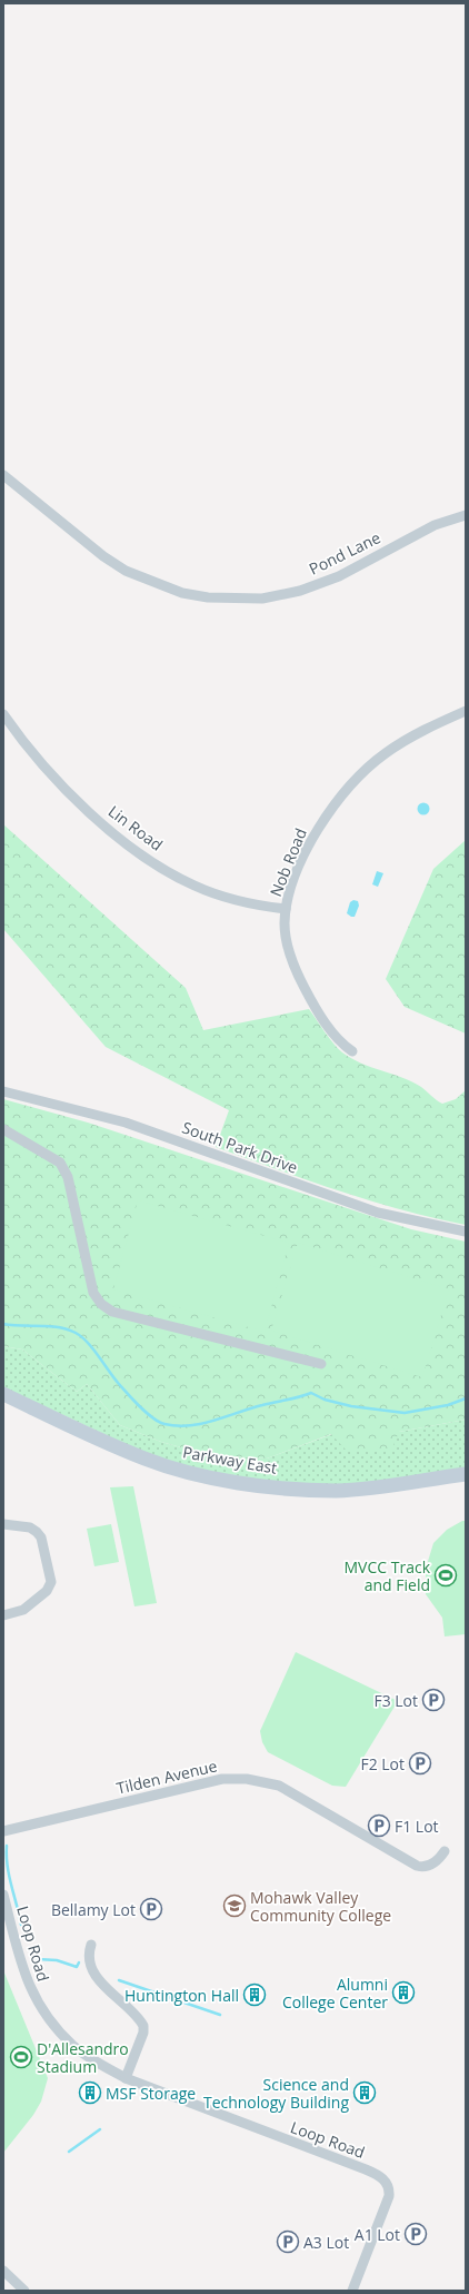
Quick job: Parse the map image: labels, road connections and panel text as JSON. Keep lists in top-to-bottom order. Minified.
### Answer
{"streets":{"street":["Pond Lane","Lin Road","Nob Road","South Park Drive","Parkway East","Tilden Avenue","Loop Road"]},"crossings":[["Lin Road","Nob Road"]],"places":{"sports":["MVCC Track and Field","D'Allesandro Stadium"],"parking":["F3 Lot","F2 Lot","F1 Lot","Bellamy Lot","A1 Lot","A3 Lot"],"school or university":["Mohawk Valley Community College"],"building":["Alumni College Center","Huntington Hall","MSF Storage","Science and Technology Building"]}}
